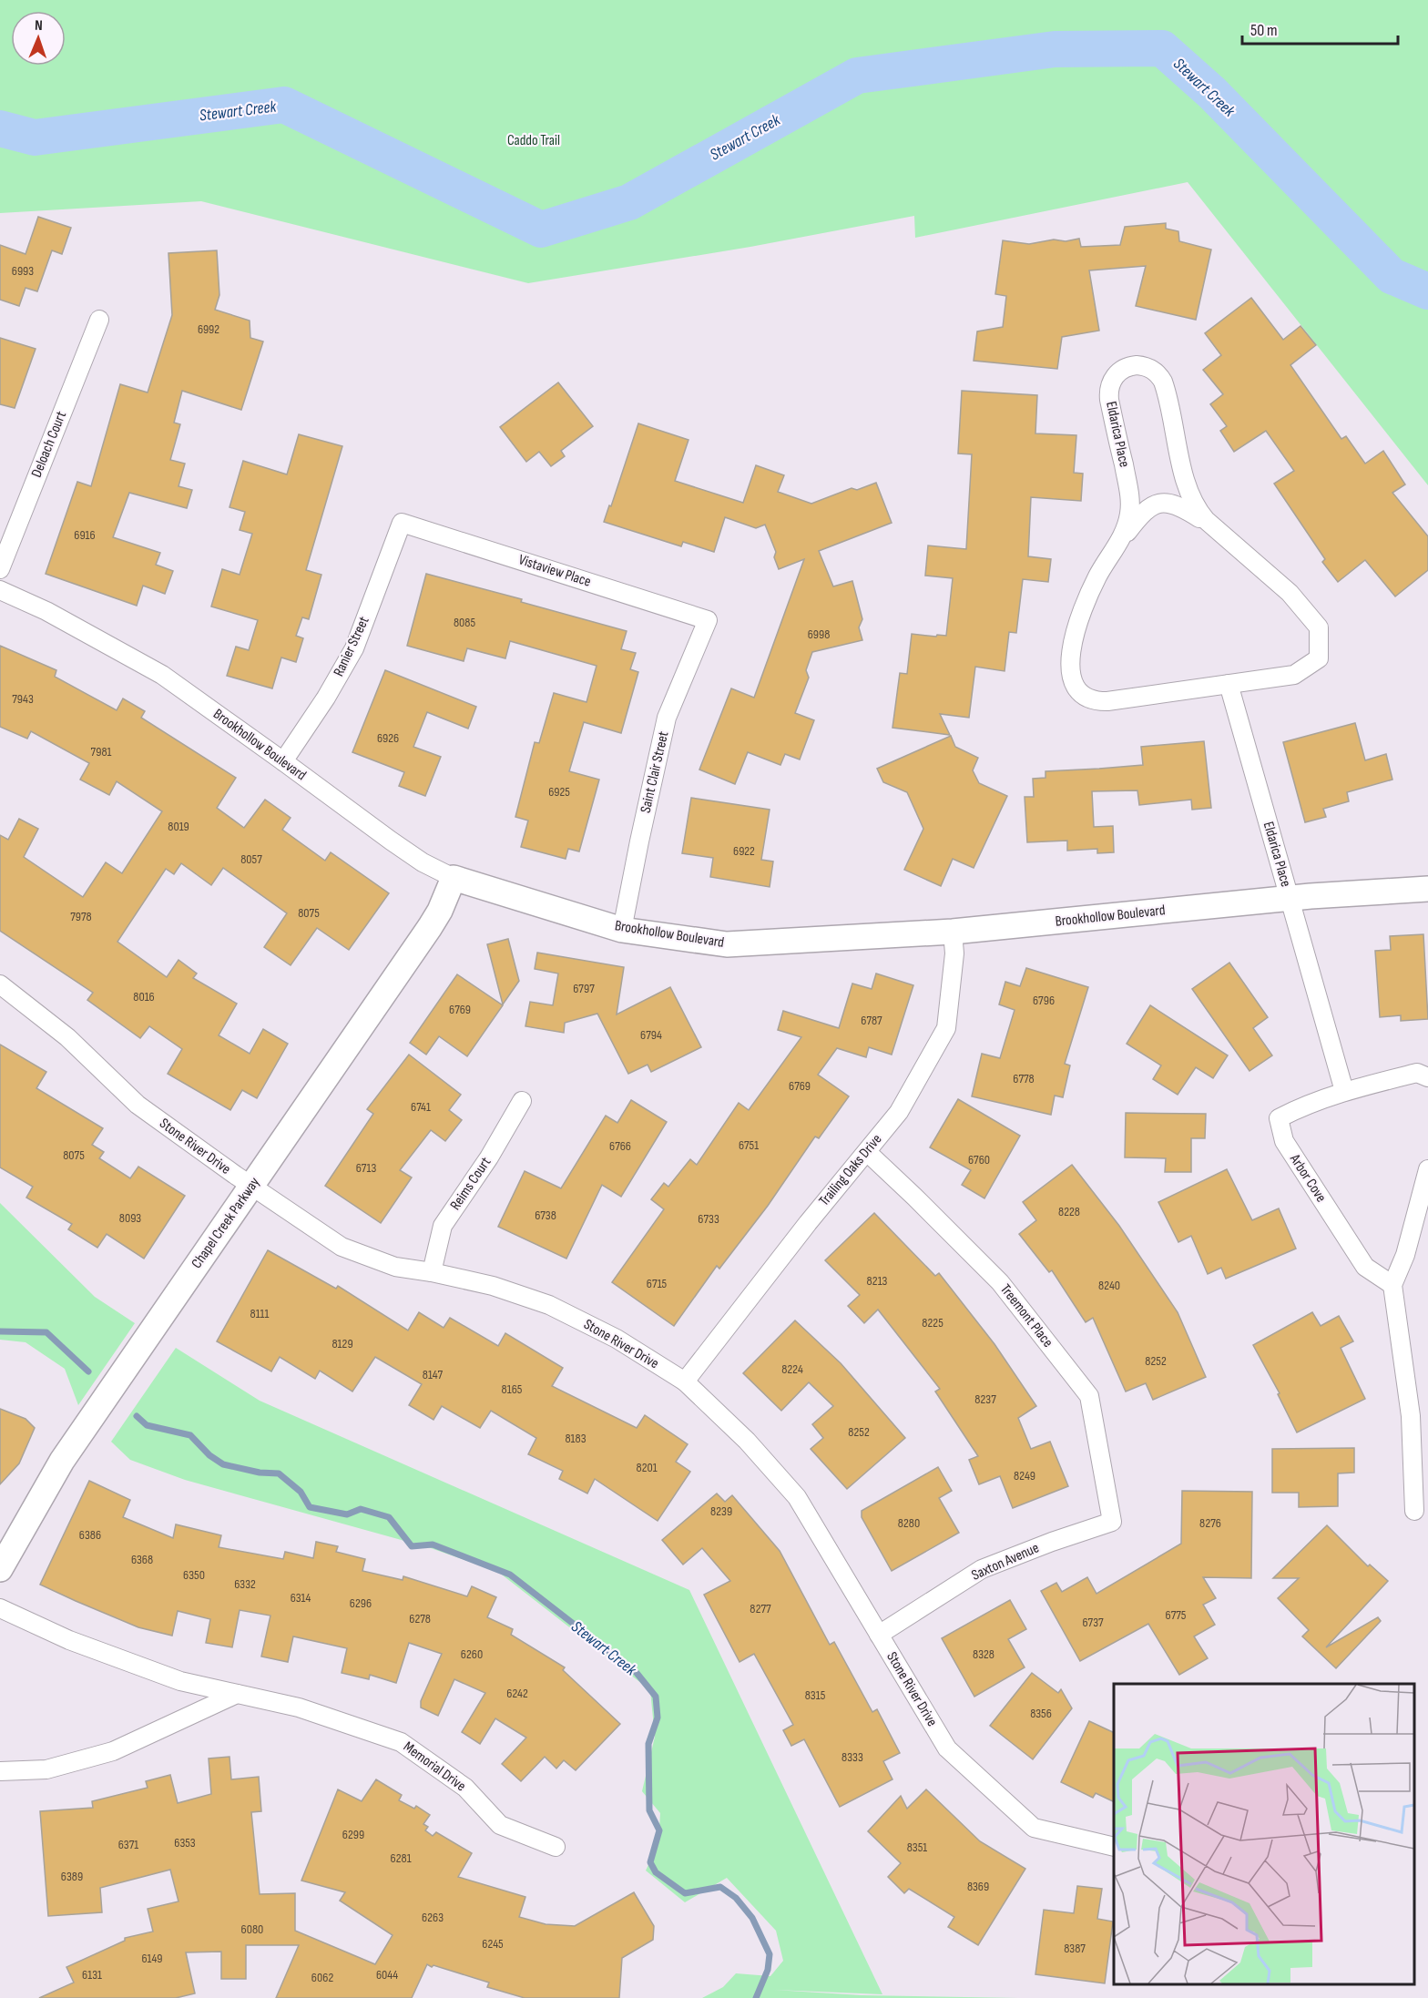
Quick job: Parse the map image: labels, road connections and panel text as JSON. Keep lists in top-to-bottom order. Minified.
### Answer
{"streets":{"street":["Eldarica Place","Deloach Court","Vistaview Place","Ranier Street","Brookhollow Boulevard","Saint Clair Street","Stone River Drive","Trailing Oaks Drive","Arbor Cove","Reims Court","Chapel Creek Parkway","Treemont Place","Saxton Avenue","Memorial Drive"]},"crossings":[["Eldarica Place","Brookhollow Boulevard"],["Vistaview Place","Ranier Street"],["Vistaview Place","Saint Clair Street"],["Ranier Street","Brookhollow Boulevard"],["Brookhollow Boulevard","Saint Clair Street"],["Brookhollow Boulevard","Trailing Oaks Drive"],["Brookhollow Boulevard","Chapel Creek Parkway"],["Stone River Drive","Trailing Oaks Drive"],["Stone River Drive","Reims Court"],["Stone River Drive","Chapel Creek Parkway"],["Stone River Drive","Saxton Avenue"],["Trailing Oaks Drive","Treemont Place"],["Treemont Place","Saxton Avenue"]],"water":["Stewart Creek"],"parks":["Caddo Trail"],"house_numbers":["6993","6992","6916","8085","6998","7943","6926","7981","6925","8019","6922","8057","8075","7978","6797","8016","6796","6769","6787","6794","6778","6769","6741","6751","6766","8075","6760","6713","8228","6738","8093","6733","8213","6715","8240","8111","8225","8129","8252","8224","8147","8165","8237","8252","8183","8201","8249","8239","8280","8276","6386","6368","6350","6332","6314","6296","8277","6775","6278","6737","6260","8328","6242","8315","8356","8333","6299","6353","6371","8351","6281","6389","8369","6263","6080","6245","8387","6149","6131","6044","6062"],"scale_bar":"50 m","north":"top"}
